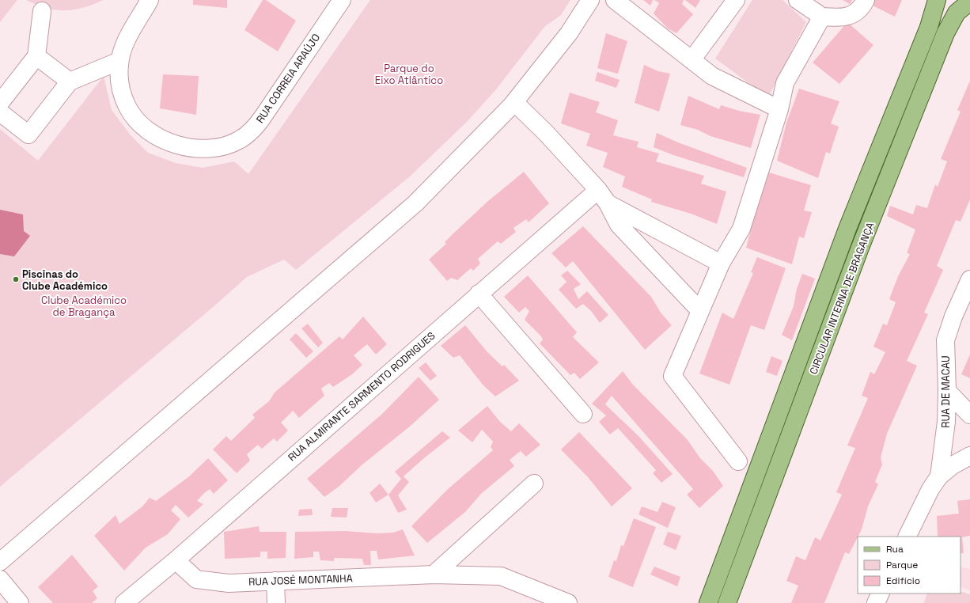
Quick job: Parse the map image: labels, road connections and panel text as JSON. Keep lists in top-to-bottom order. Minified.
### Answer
{"streets":{"main road":["CIRCULAR INTERNA DE BRAGANÇA"],"street":["RUA CORREIA ARAÚJO","RUA DE MACAU","RUA ALMIRANTE SARMENTO RODRIGUES","RUA JOSÉ MONTANHA"]},"crossings":[["RUA ALMIRANTE SARMENTO RODRIGUES","RUA JOSÉ MONTANHA"]],"parks":["Parque do Eixo Atlântico","Clube Académico de Bragança"],"places":["Piscinas do Clube Académico"],"legend":["Rua","Parque","Edifício"]}
